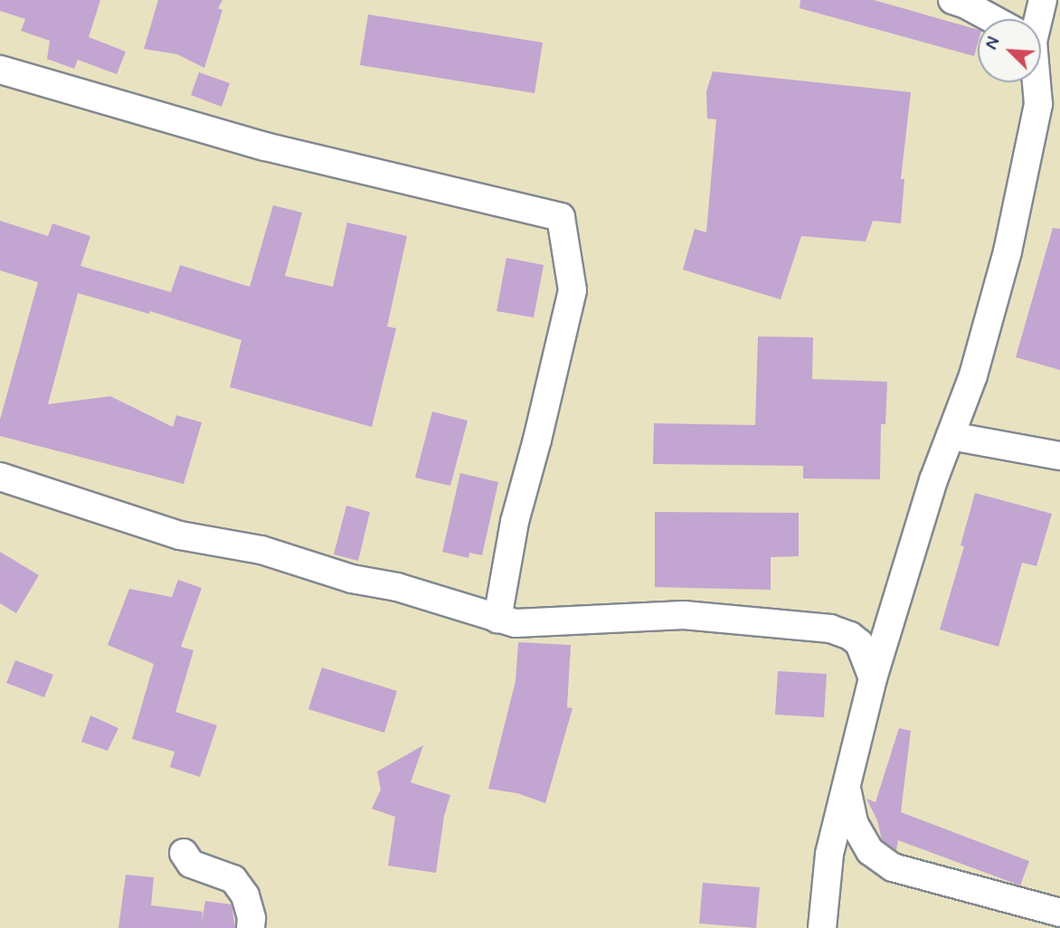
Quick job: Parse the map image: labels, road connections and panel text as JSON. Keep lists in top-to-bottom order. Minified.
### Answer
{"north":"top left"}
